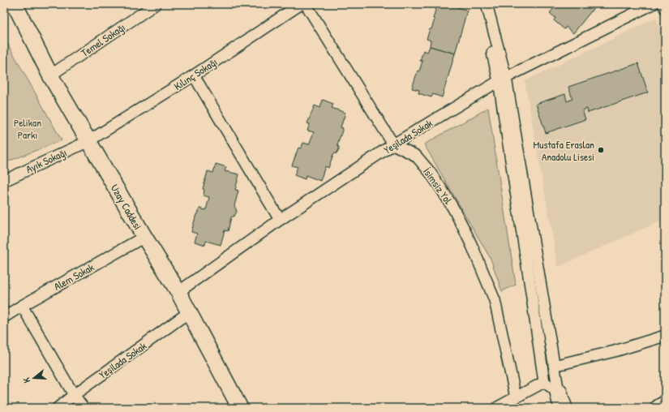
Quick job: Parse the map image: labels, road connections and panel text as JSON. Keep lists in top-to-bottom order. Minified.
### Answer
{"streets":{"main road":["Uzay Caddesi"],"street":["Temel Sokağı","Kılınç Sokağı","Yeşilada Sokak","Ayık Sokağı","İsimsiz Yol","Alem Sokak"]},"crossings":[["Temel Sokağı","Uzay Caddesi"],["Kılınç Sokağı","Ayık Sokağı"],["Kılınç Sokağı","Uzay Caddesi"],["Yeşilada Sokak","İsimsiz Yol"],["Yeşilada Sokak","Uzay Caddesi"],["Ayık Sokağı","Uzay Caddesi"],["Uzay Caddesi","Alem Sokak"]],"parks":["Pelikan Parkı"],"places":["Mustafa Eraslan Anadolu Lisesi"],"north":"left"}
